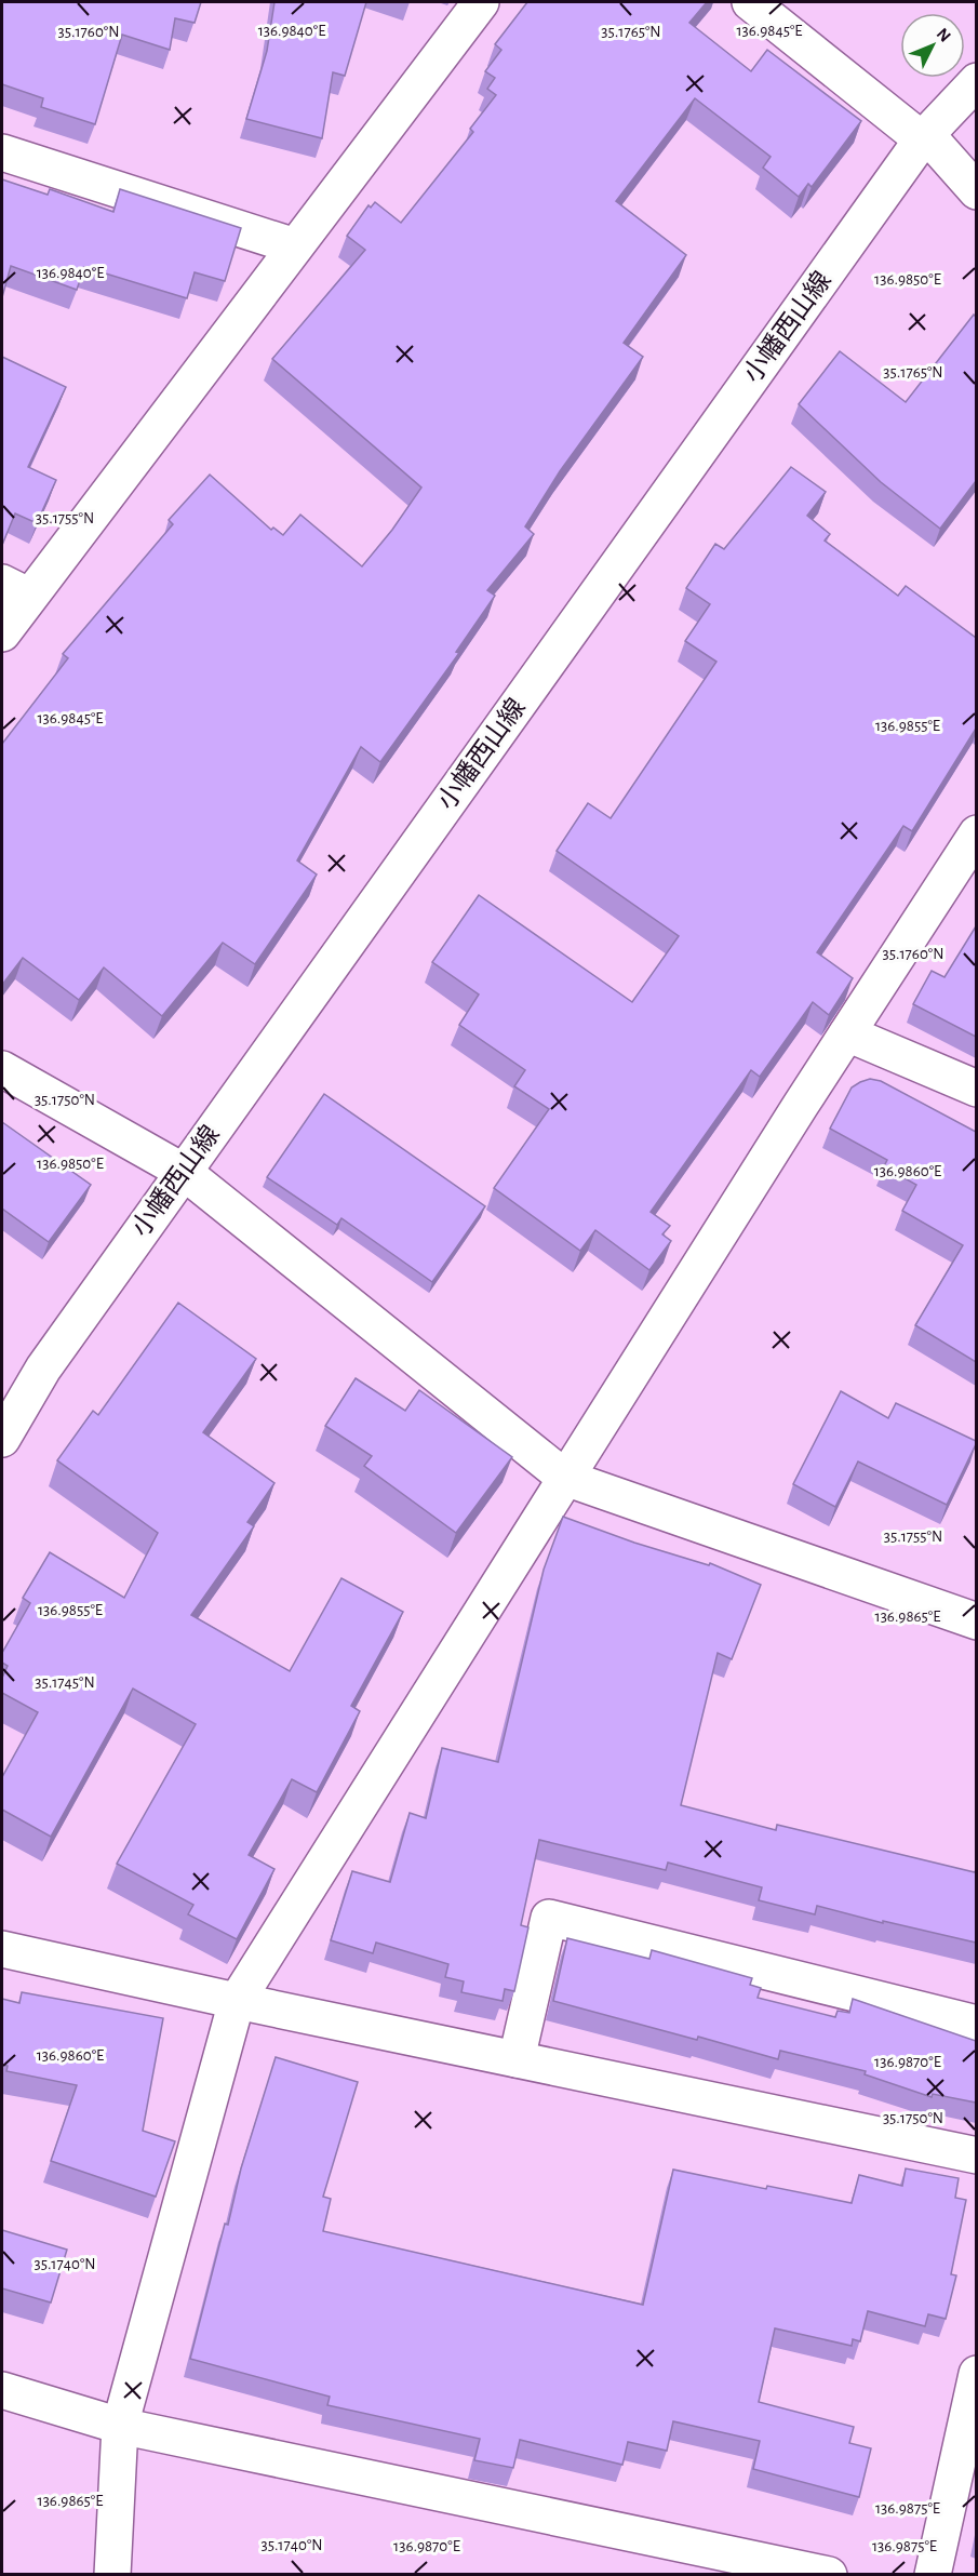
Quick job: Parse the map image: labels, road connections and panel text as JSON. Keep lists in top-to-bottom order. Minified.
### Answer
{"streets":{"street":["小幡西山線"]},"north":"top right","coordinates":["136.9840°E","136.9845°E","35.1765°N","35.1760°N","136.9850°E","35.1755°N","136.9855°E","35.1750°N","136.9860°E","136.9865°E","35.1745°N","136.9870°E","35.1740°N","136.9875°E"]}
